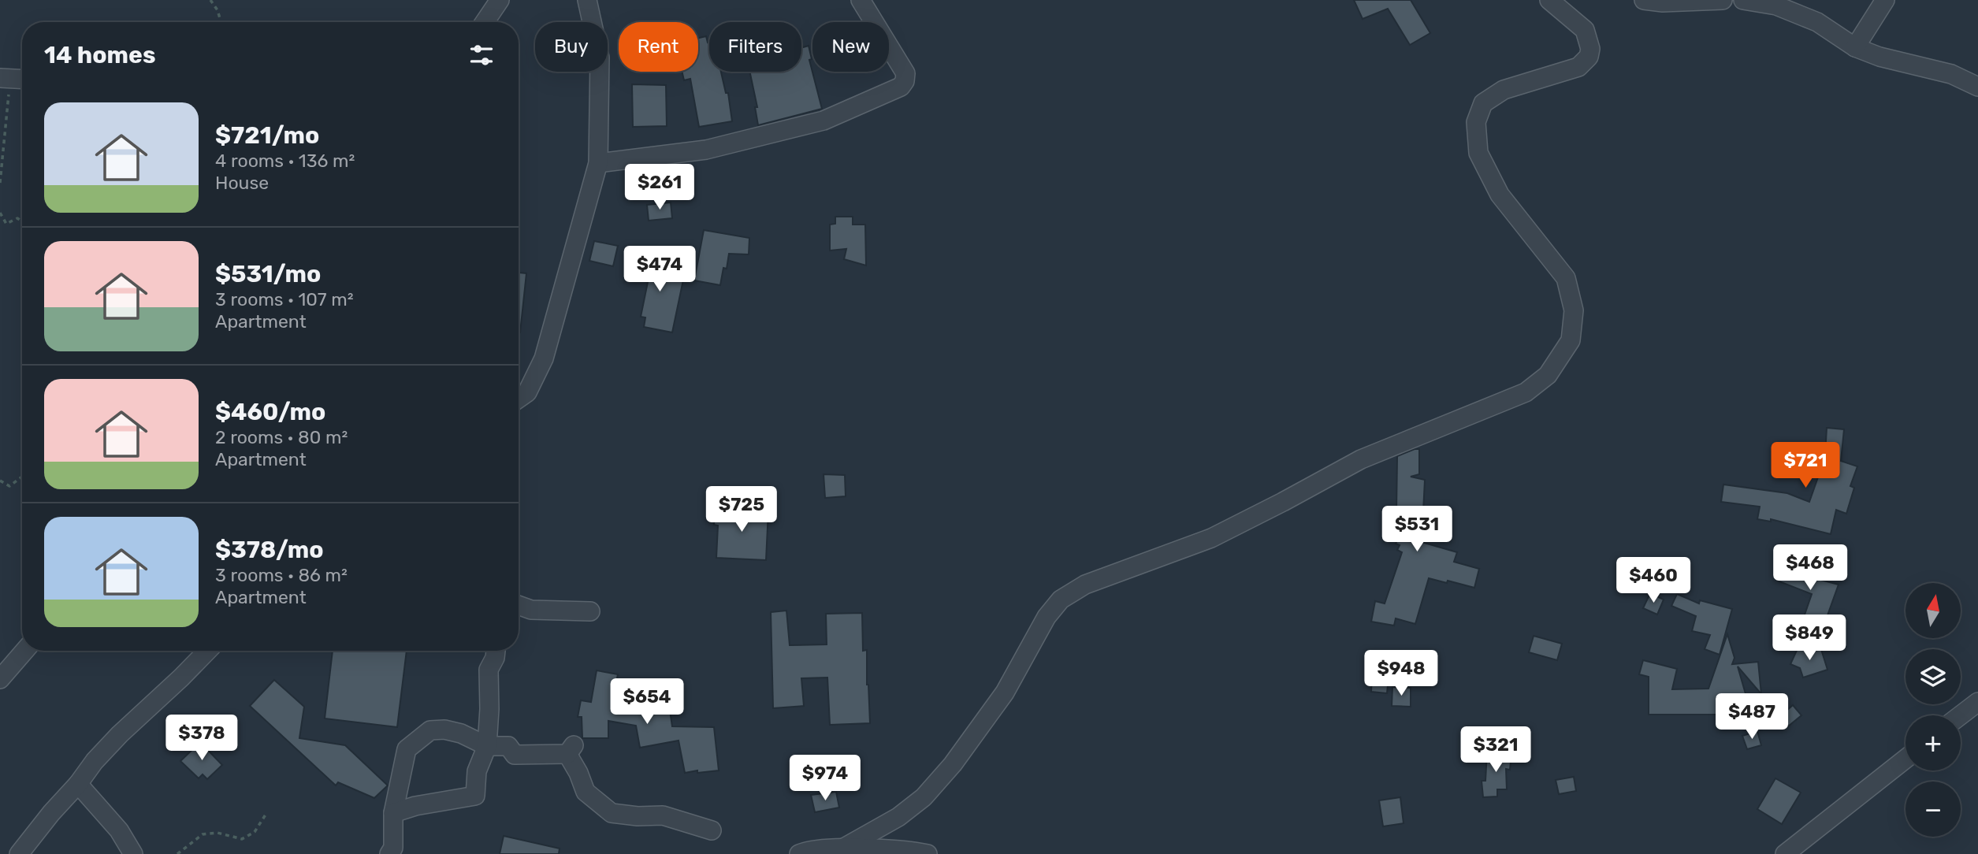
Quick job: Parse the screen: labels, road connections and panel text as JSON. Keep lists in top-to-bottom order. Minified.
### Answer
{"north":"top","page":{"chip":["Buy","Rent","Filters","New"],"heading":"14 homes","list":[{"name":"$721/mo","note":"4 rooms · 136 m² · House"},{"name":"$531/mo","note":"3 rooms · 107 m² · Apartment"},{"name":"$460/mo","note":"2 rooms · 80 m² · Apartment"},{"name":"$378/mo","note":"3 rooms · 86 m² · Apartment"}],"price":["$261","$474","$721","$725","$531","$468","$460","$849","$948","$654","$487","$378","$321","$974"],"map_buttons":["+","−"]}}
